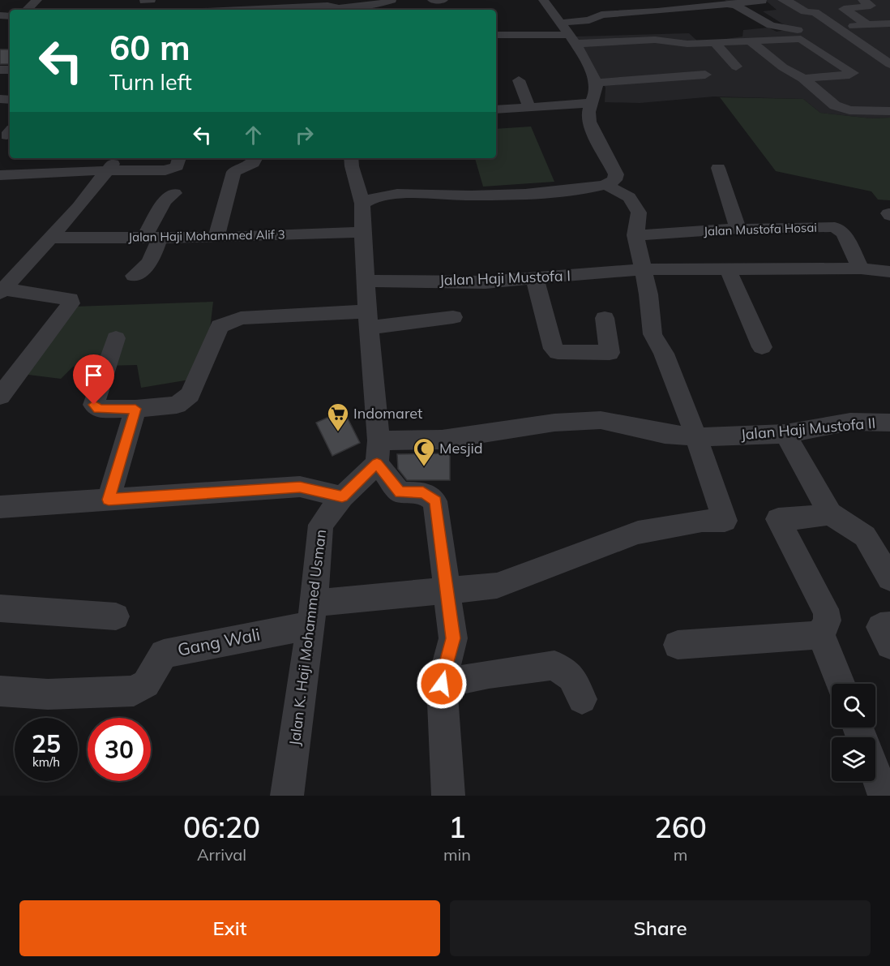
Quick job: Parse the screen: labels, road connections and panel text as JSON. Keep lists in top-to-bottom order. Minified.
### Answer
{"streets":{"street":["Jalan Mustofa Hosai","Jalan Haji Mohammed Alif 3","Jalan Haji Mustofa I","Jalan Haji Mustofa II","Jalan K. Haji Mohammed Usman","Gang Wali"]},"crossings":[["Jalan Mustofa Hosai","Jalan Haji Mustofa I"],["Jalan Haji Mustofa II","Jalan K. Haji Mohammed Usman"],["Jalan Haji Mustofa II","Gang Wali"],["Jalan K. Haji Mohammed Usman","Gang Wali"]],"places":{"supermarket":["Indomaret"],"mosque":["Mesjid"]},"page":{"turn":["60 m","Turn left"],"speed":"25 km/h","limit":"30","eta":["06:20","Arrival","1","min","260","m"],"buttons":["Exit","Share"]}}
